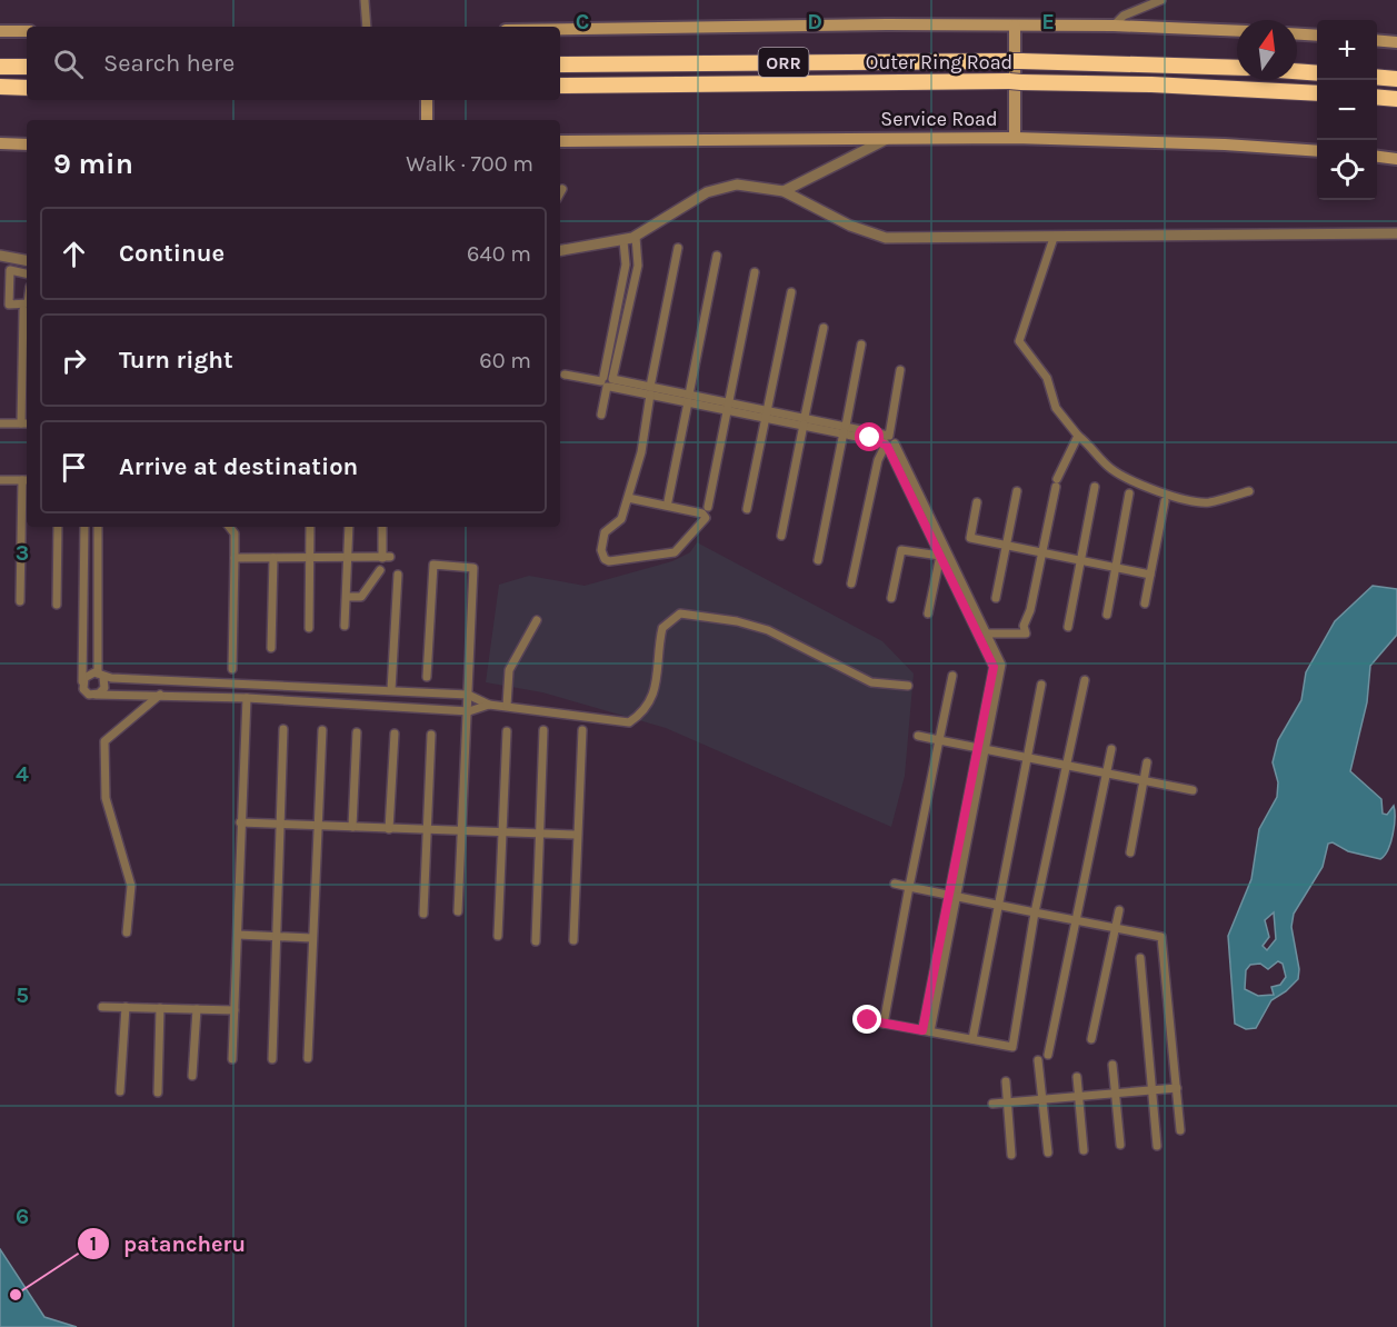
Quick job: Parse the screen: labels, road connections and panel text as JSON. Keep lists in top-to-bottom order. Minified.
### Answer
{"streets":{"highway":["ORR","Outer Ring Road"],"main road":["Service Road"]},"places":["patancheru"],"north":"top","page":{"map_buttons":["+","−"],"search":"Search here","heading":["9 min","Walk · 700 m"],"list":[["Continue","640 m"],["Turn right","60 m"],"Arrive at destination"]},"grid":{"columns":["C","D","E"],"rows":["3","4","5","6"]}}
